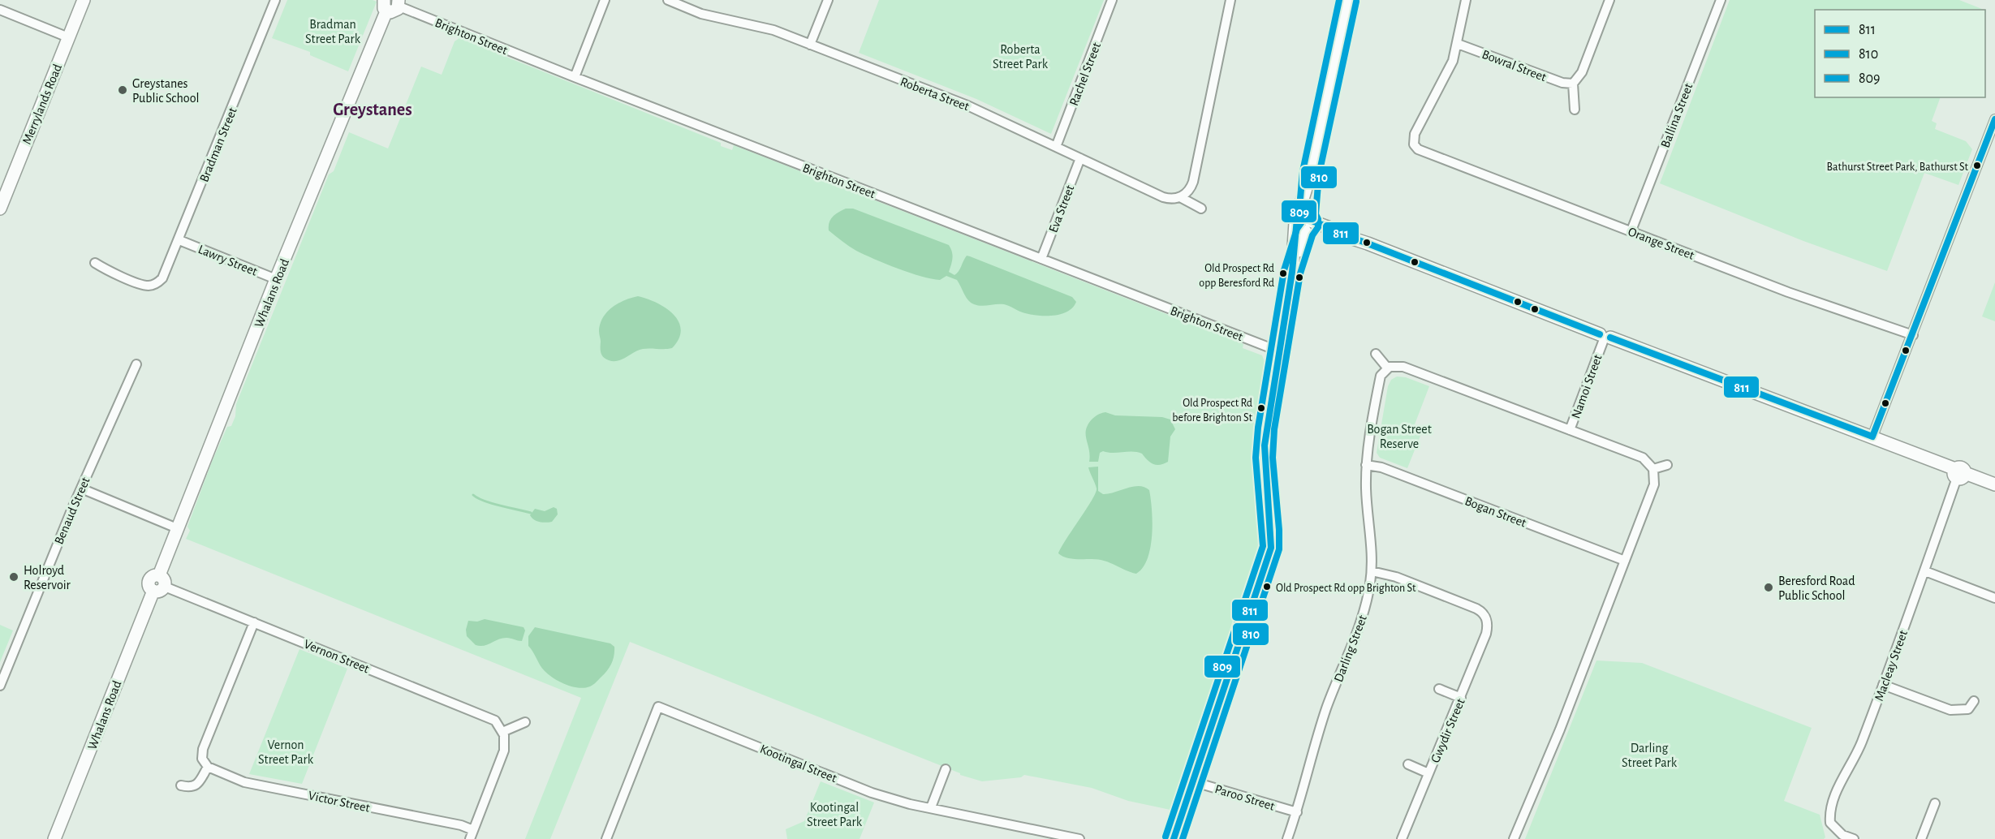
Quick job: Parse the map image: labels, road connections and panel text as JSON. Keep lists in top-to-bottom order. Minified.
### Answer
{"streets":{"street":["Brighton Street","Bowral Street","Rachel Street","Roberta Street","Merrylands Road","Ballina Street","Bradman Street","Eva Street","Orange Street","Lawry Street","Whalans Road","Namoi Street","Benaud Street","Bogan Street","Darling Street","Vernon Street","Macleay Street","Gwydir Street","Kootingal Street","Paroo Street","Victor Street"]},"crossings":[["Brighton Street","Eva Street"],["Bowral Street","Orange Street"],["Rachel Street","Roberta Street"],["Roberta Street","Eva Street"],["Ballina Street","Orange Street"],["Bradman Street","Lawry Street"],["Lawry Street","Whalans Road"],["Whalans Road","Vernon Street"],["Bogan Street","Darling Street"],["Darling Street","Paroo Street"]],"districts":["Greystanes"],"parks":["Bradman Street Park","Roberta Street Park","Bogan Street Reserve","Vernon Street Park","Darling Street Park","Kootingal Street Park"],"places":["Greystanes Public School","Bathurst Street Park, Bathurst St","Old Prospect Rd opp Beresford Rd","Old Prospect Rd before Brighton St","Holroyd Reservoir","Old Prospect Rd opp Brighton St","Beresford Road Public School"],"lines":["transit line 809","transit line 810","transit line 811"],"legend":["811","810","809"]}
